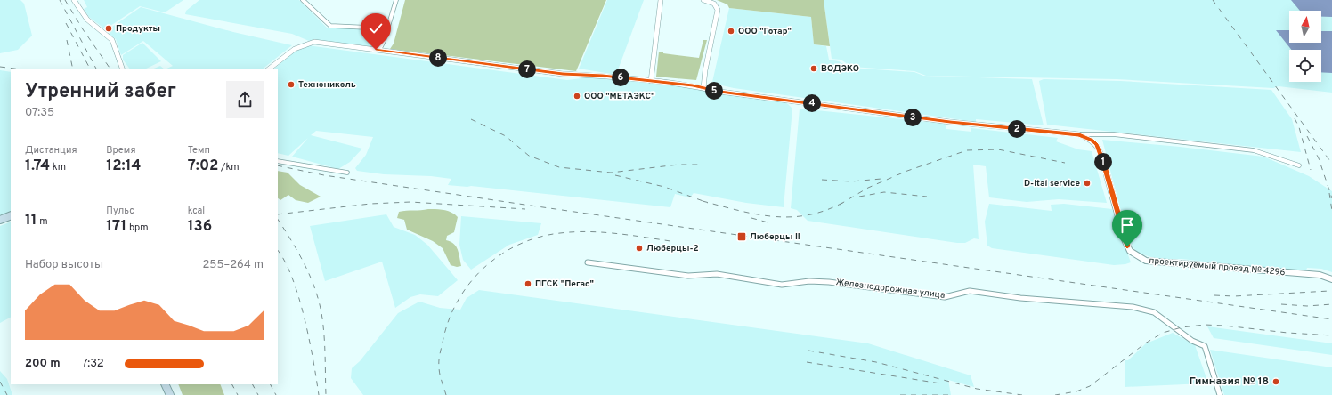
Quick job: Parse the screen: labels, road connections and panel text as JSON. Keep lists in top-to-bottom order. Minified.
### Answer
{"streets":{"street":["проектируемый проезд № 4296","Железнодорожная улица"]},"places":{"other":["Продукты","ООО \"Готар\"","ВОДЭКО","Технониколь","ООО \"МЕТАЭКС\"","D-ital service","Люберцы-2","ПГСК \"Пегас\"","Гимназия № 18"],"transit":["Люберцы II"]},"north":"top","page":{"pins":["8","7","6","5","4","3","2","1"],"heading":["Утренний забег","07:35"],"stats":[["Дистанция","1.74 km"],["Время","12:14"],["Темп","7:02 /km"],["11 m"],["Пульс","171 bpm"],["kcal","136"]],"chart":["Набор высоты","255–264 m"],"list":[{"name":"200 m","note":"7:32"}]}}
